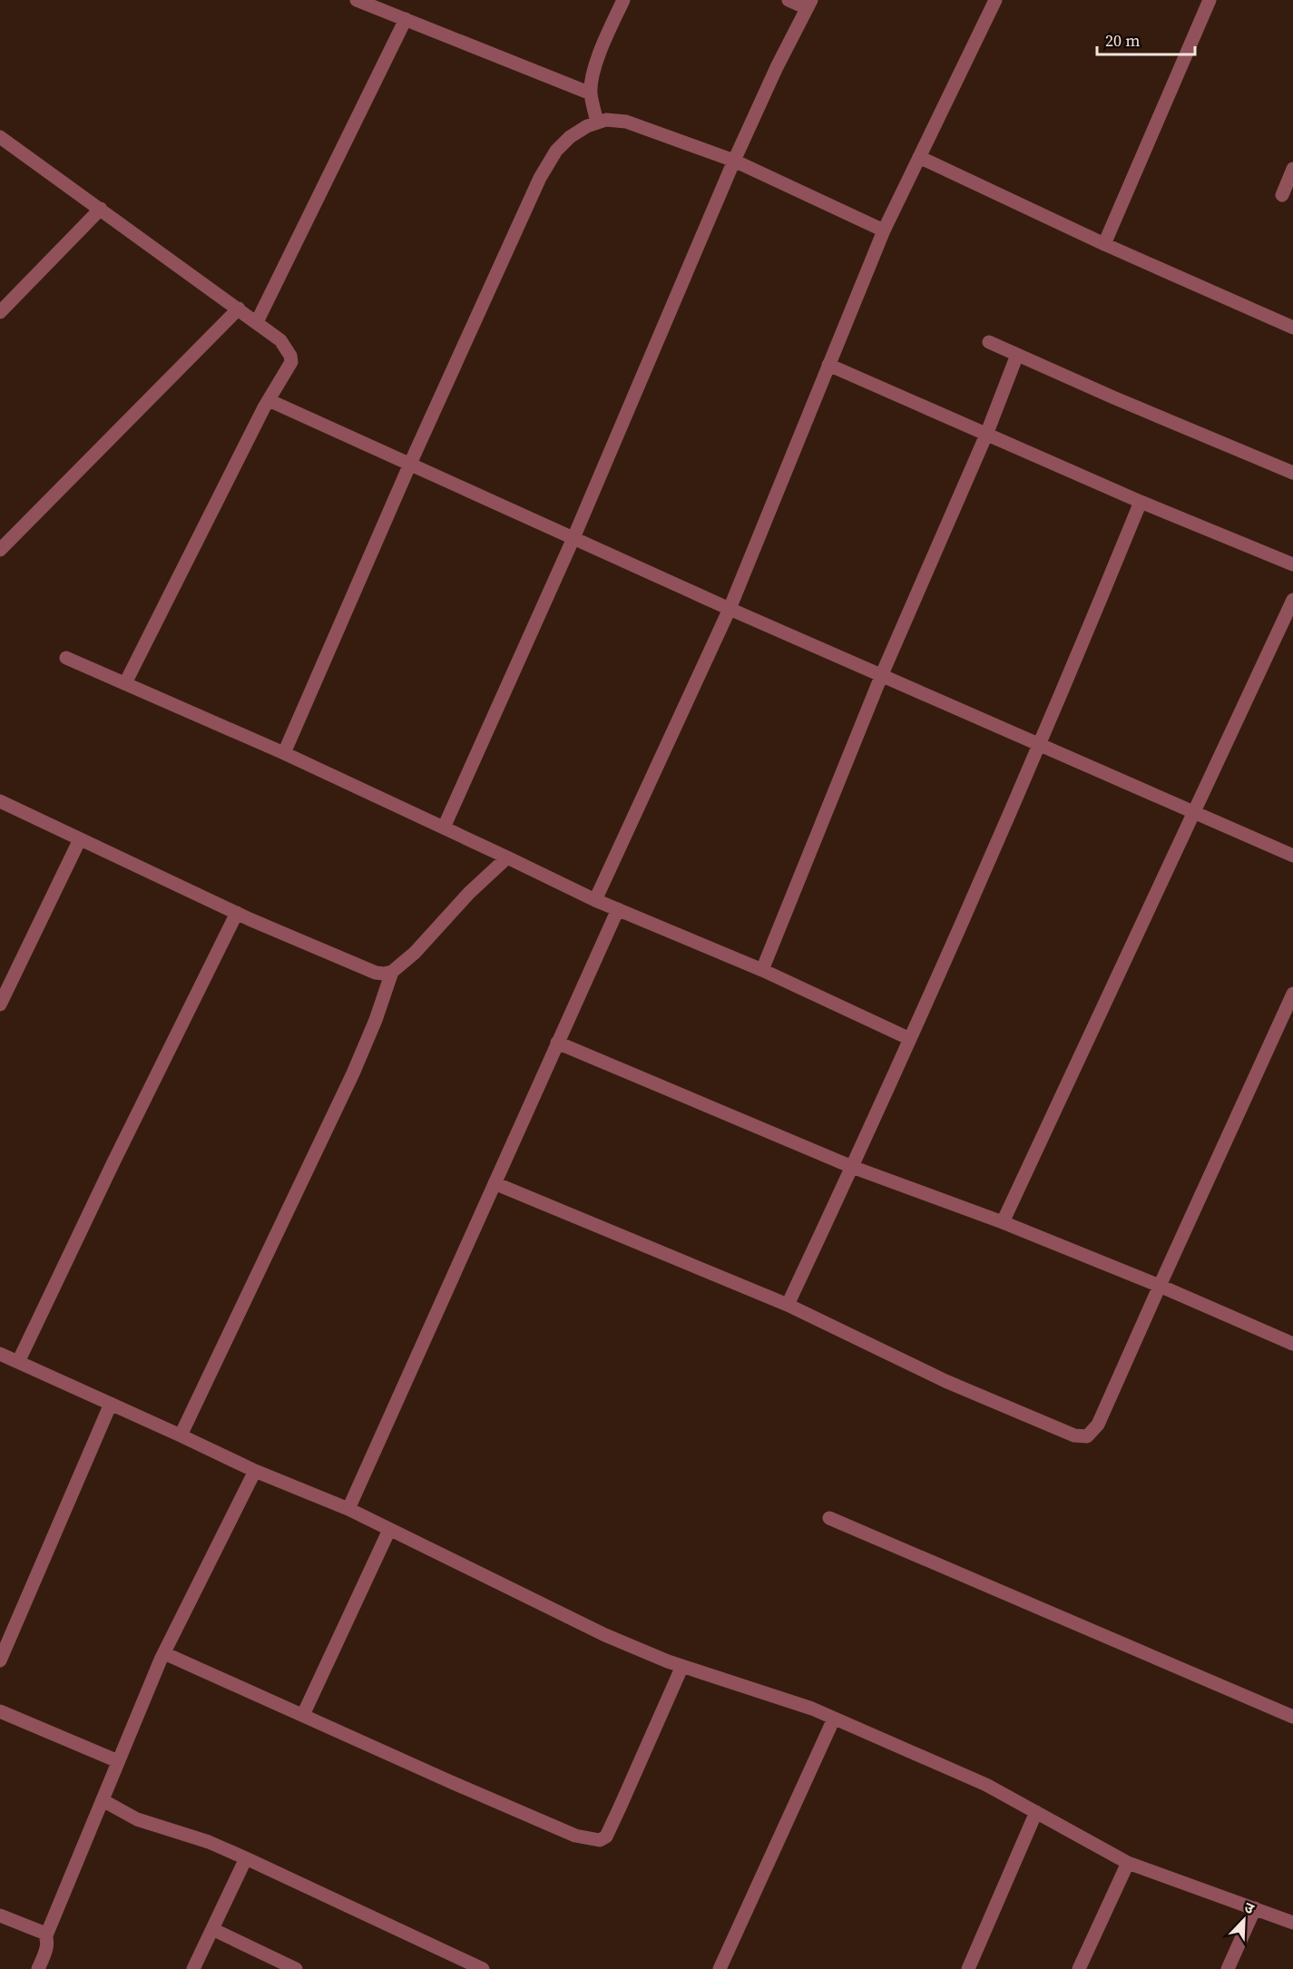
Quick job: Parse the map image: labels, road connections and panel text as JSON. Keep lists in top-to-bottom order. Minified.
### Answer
{"scale_bar":"20 m","north":"top right"}
